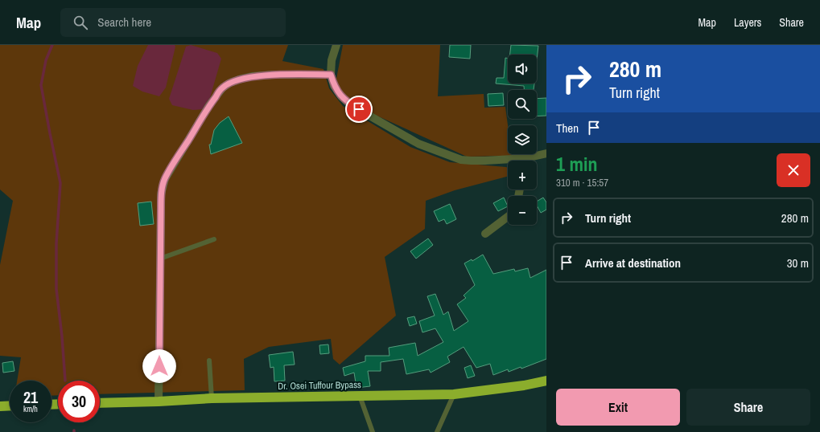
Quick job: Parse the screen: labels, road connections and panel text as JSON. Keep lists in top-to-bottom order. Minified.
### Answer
{"streets":{"highway":["Dr. Osei Tuffour Bypass"]},"page":{"header":"Map","search":"Search here","nav":["Map","Layers","Share"],"turn":["280 m","Turn right"],"map_buttons":["+","−"],"then":"Then","heading":["1 min","310 m · 15:57"],"list":[{"name":"Turn right","value":"280 m"},{"name":"Arrive at destination","value":"30 m"}],"speed":"21 km/h","limit":"30","buttons":["Exit","Share"]}}
